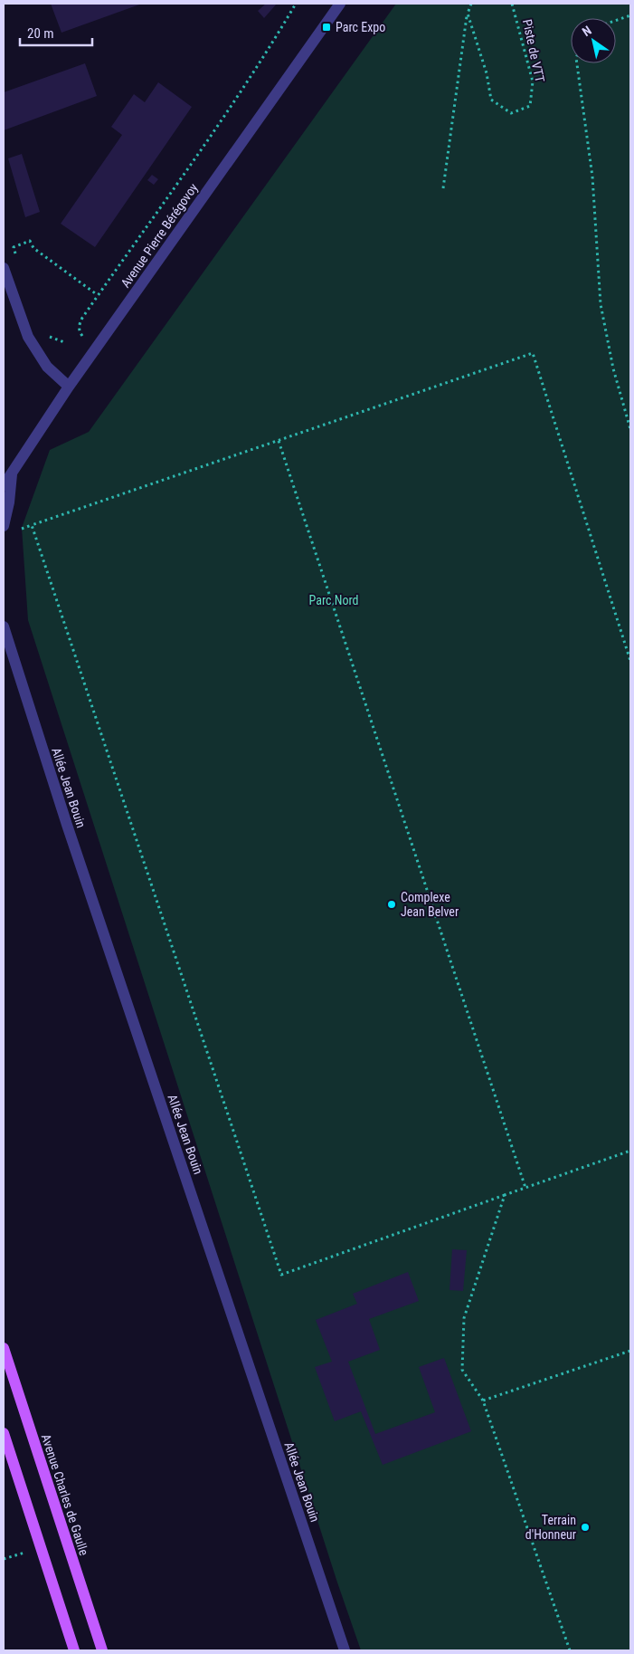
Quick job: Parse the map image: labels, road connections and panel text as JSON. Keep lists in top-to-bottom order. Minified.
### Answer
{"streets":{"main road":["Avenue Charles de Gaulle"],"street":["Avenue Pierre Bérégovoy","Allée Jean Bouin"],"path":["Piste de VTT"]},"parks":["Parc Nord"],"places":{"transit":["Parc Expo"],"other":["Complexe Jean Belver","Terrain d'Honneur"]},"scale_bar":"20 m","north":"top left"}
